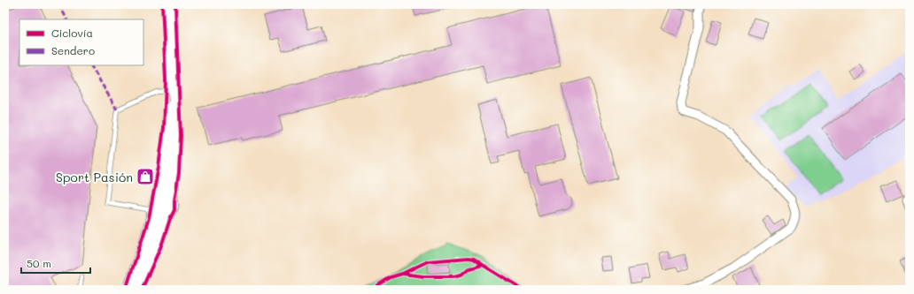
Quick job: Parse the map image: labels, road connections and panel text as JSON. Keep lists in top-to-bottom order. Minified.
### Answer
{"places":{"shop":["Sport Pasión"]},"legend":["Ciclovía","Sendero"],"scale_bar":"50 m"}
